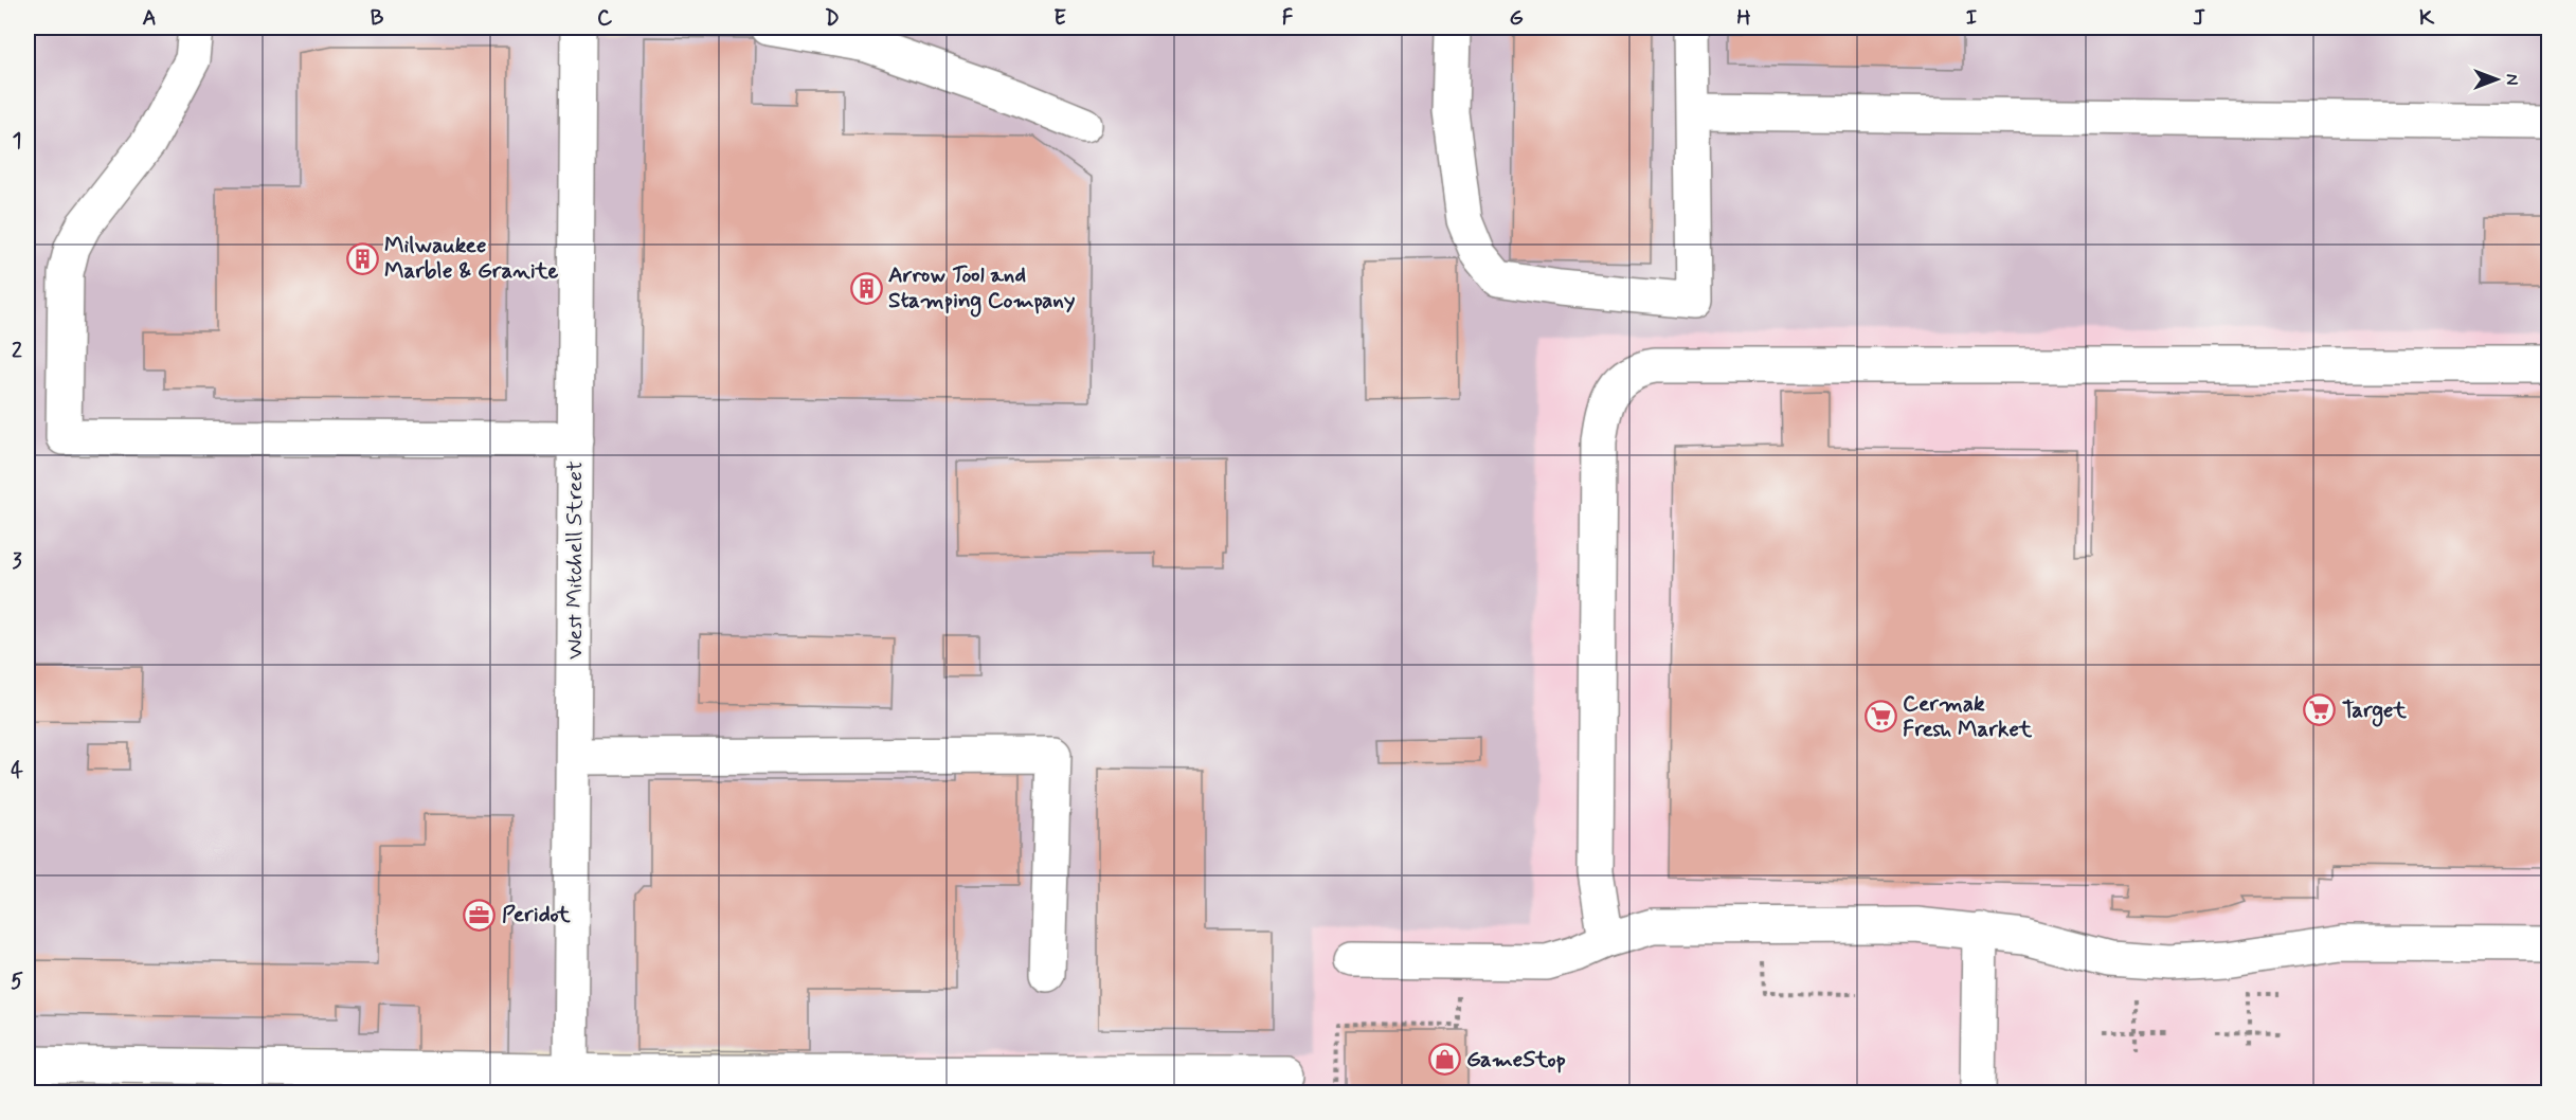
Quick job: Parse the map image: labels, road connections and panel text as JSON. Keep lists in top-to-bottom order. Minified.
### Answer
{"streets":{"street":["West Mitchell Street"]},"places":{"building":["Milwaukee Marble & Granite","Arrow Tool and Stamping Company"],"supermarket":["Target","Cermak Fresh Market"],"office":["Peridot"],"shop":["GameStop"]},"north":"right","grid":{"columns":["A","B","C","D","E","F","G","H","I","J","K"],"rows":["1","2","3","4","5"]}}
